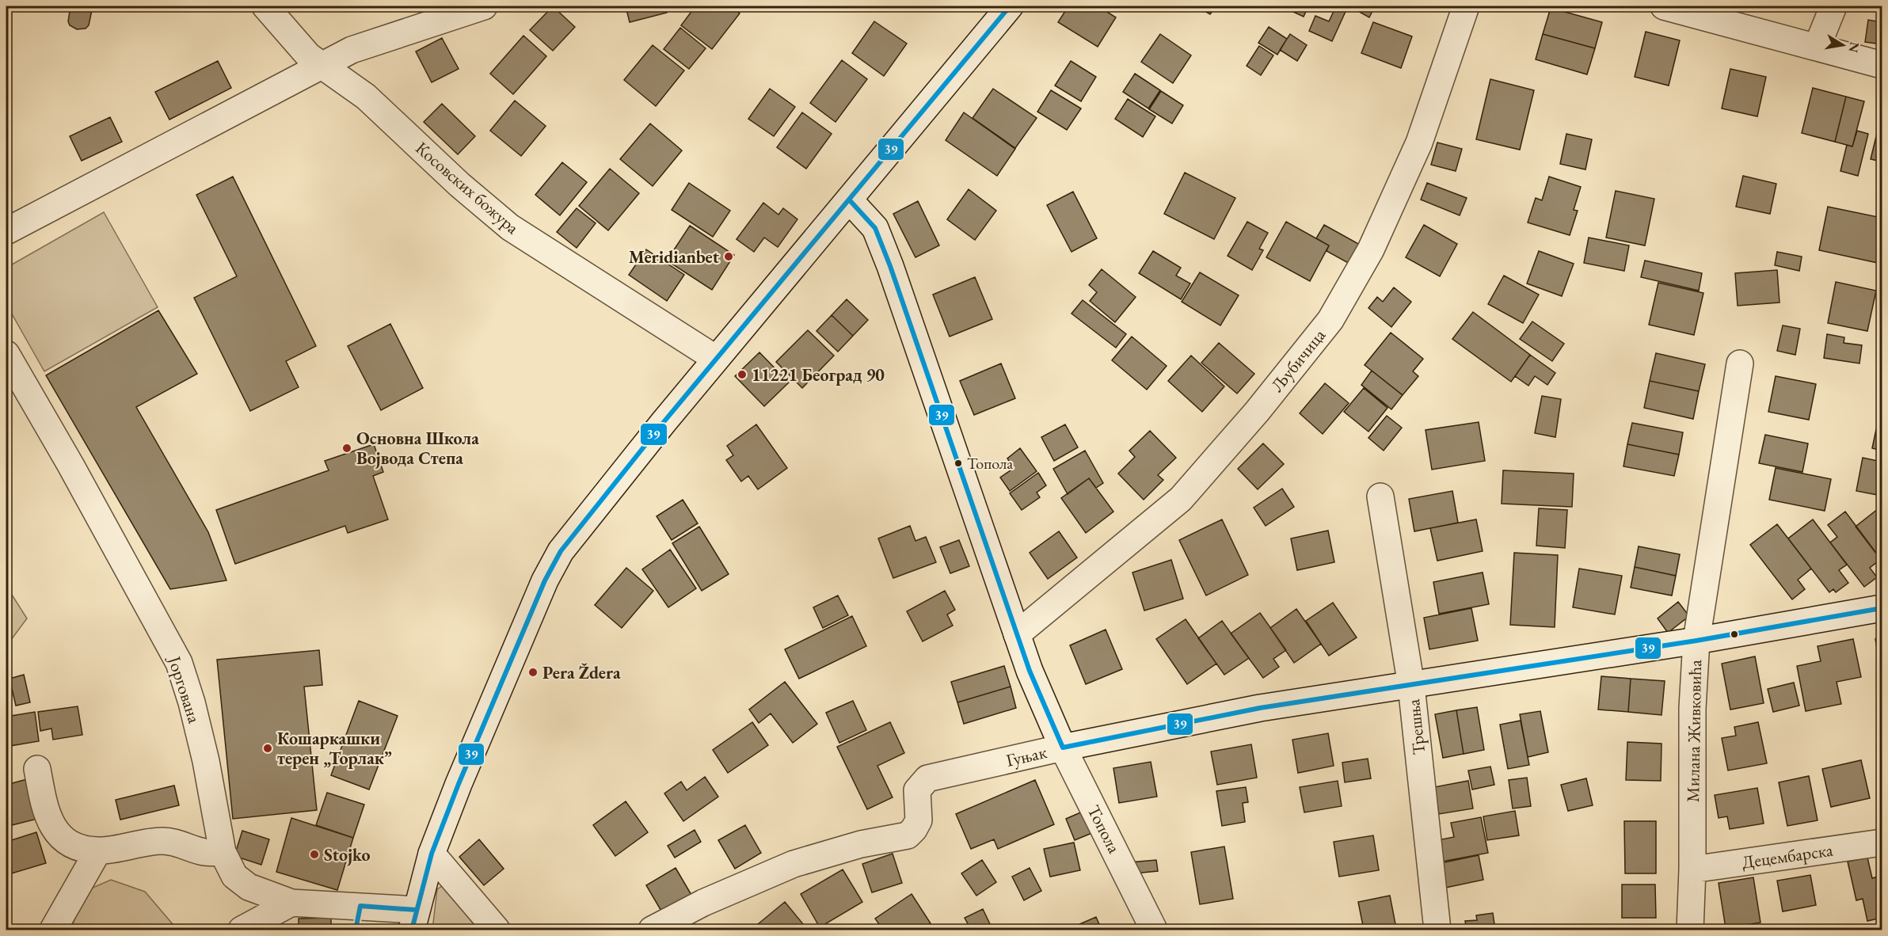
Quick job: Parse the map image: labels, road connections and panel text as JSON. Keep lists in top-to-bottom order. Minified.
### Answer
{"streets":{"street":["Косовских божура","Љубичица","Јоргована","Трешња","Милана Живковића","Гуњак","Топола","Децембарска"]},"crossings":[["Љубичица","Топола"],["Трешња","Гуњак"],["Милана Живковића","Гуњак"],["Милана Живковића","Децембарска"],["Гуњак","Топола"]],"places":["Meridianbet","11221 Београд 90","Основна Школа Војвода Степа","Топола","Pera Ždera","Кошаркашки терен „Торлак”","Stojko"],"lines":["transit line 39"],"north":"right"}
